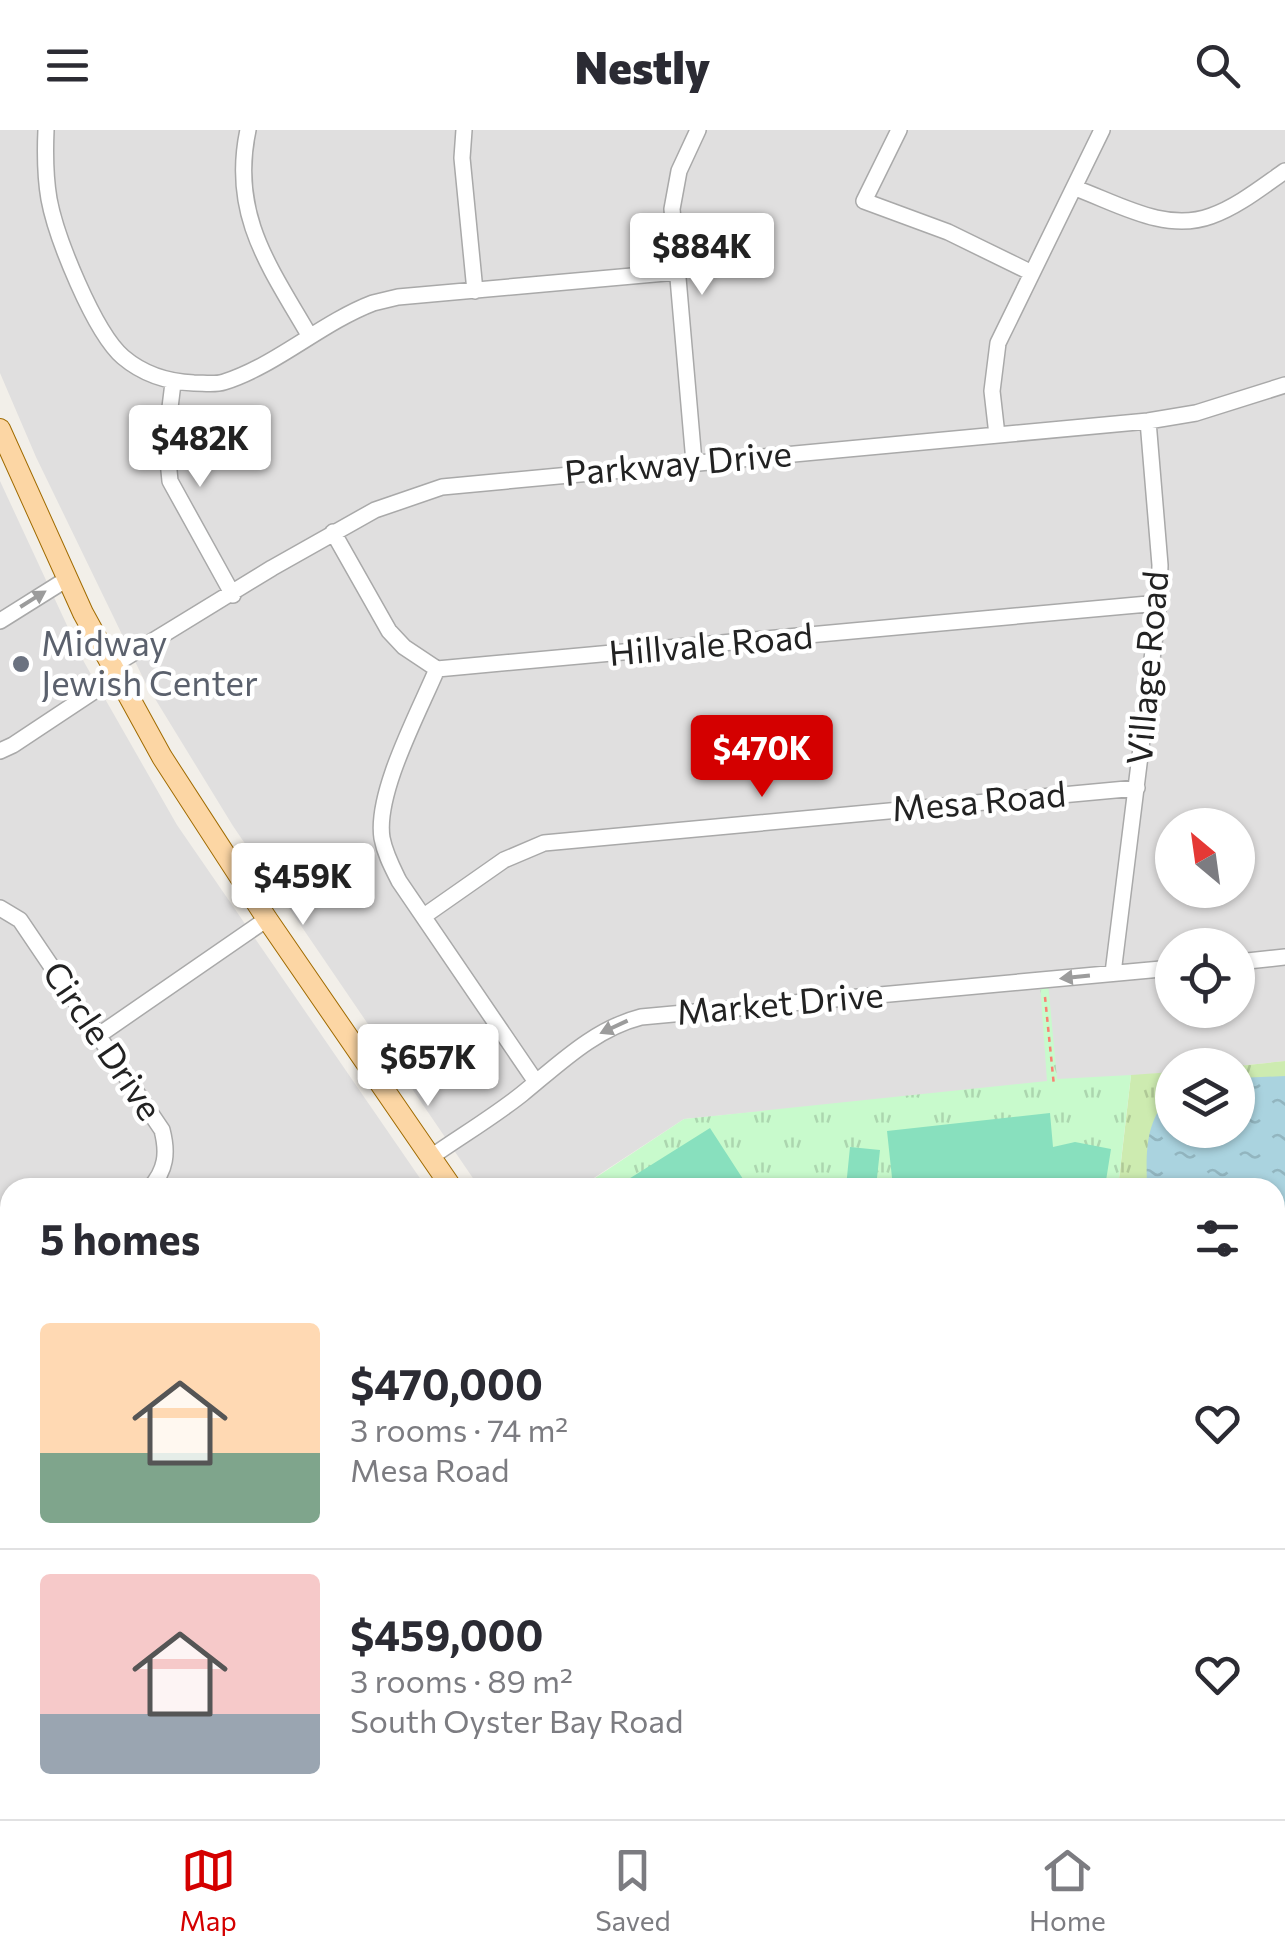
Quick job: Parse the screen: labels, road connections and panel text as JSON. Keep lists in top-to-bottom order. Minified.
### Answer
{"streets":{"street":["Parkway Drive","Hillvale Road","Village Road","Mesa Road","Market Drive","Circle Drive"]},"crossings":[["Parkway Drive","Village Road"],["Hillvale Road","Village Road"],["Village Road","Mesa Road"],["Village Road","Market Drive"]],"one_way":["Market Drive"],"places":["Midway Jewish Center"],"north":"top left","page":{"header":"Nestly","price":["$884K","$482K","$470K","$459K","$657K"],"heading":"5 homes","list":[{"name":"$470,000","note":"3 rooms · 74 m² · Mesa Road"},{"name":"$459,000","note":"3 rooms · 89 m² · South Oyster Bay Road"}],"tabs":["Map","Saved","Home"]}}
